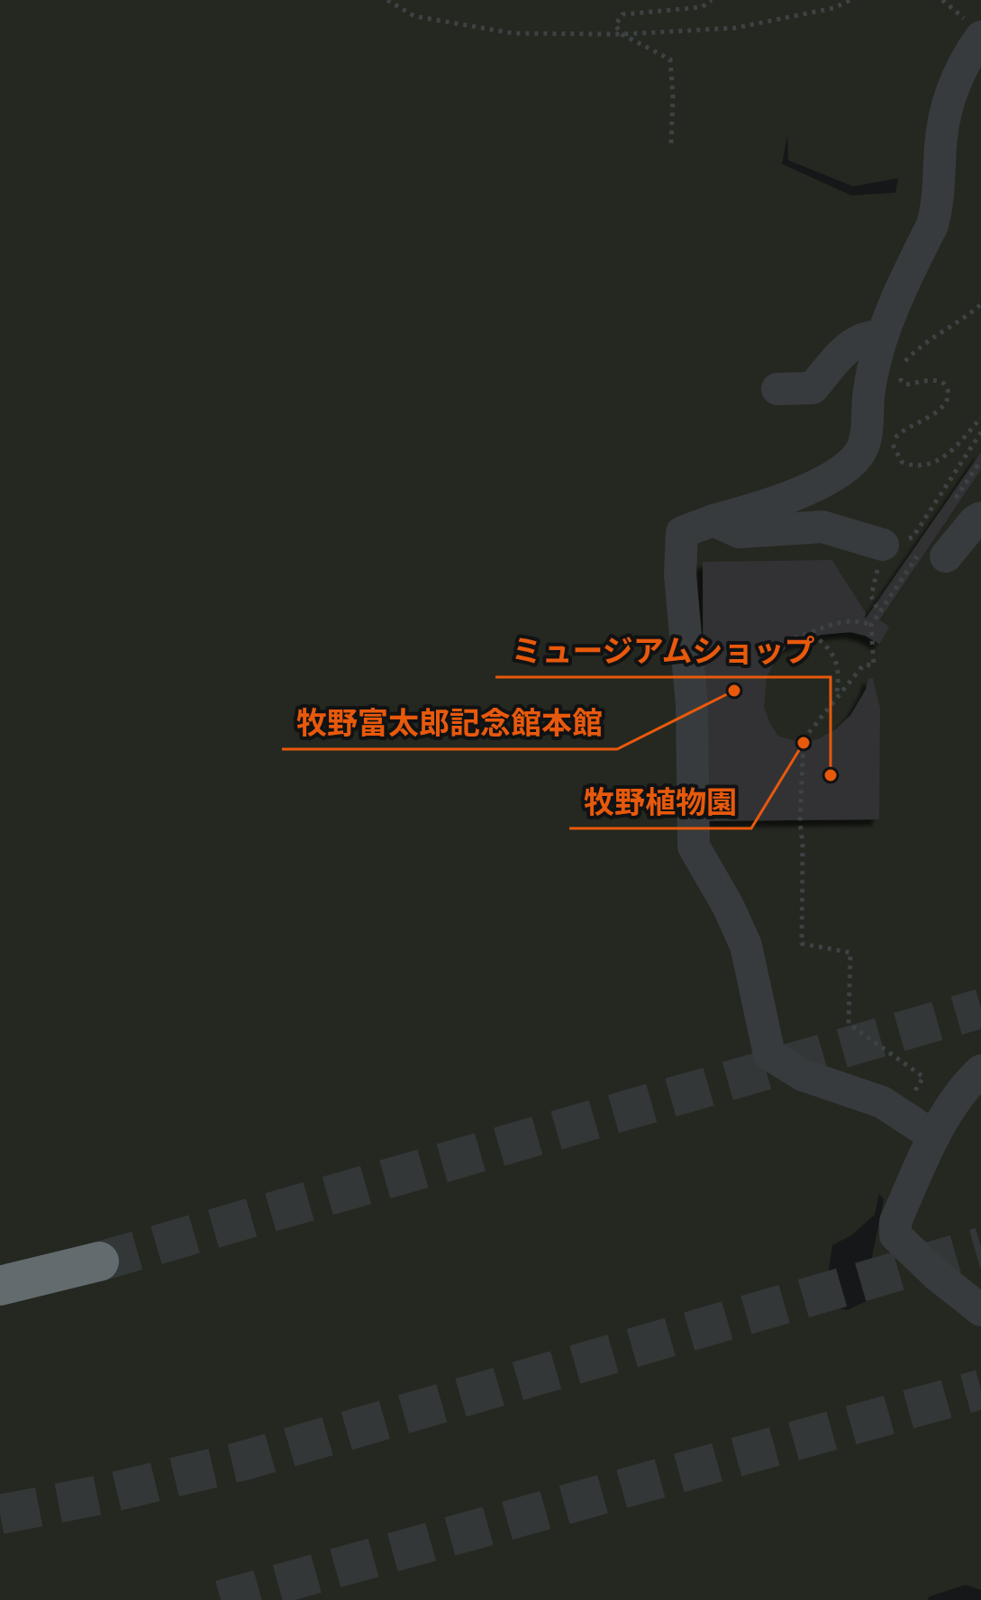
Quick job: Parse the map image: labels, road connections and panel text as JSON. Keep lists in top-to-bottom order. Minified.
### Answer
{"places":["牧野富太郎記念館本館","牧野植物園","ミュージアムショップ"]}
